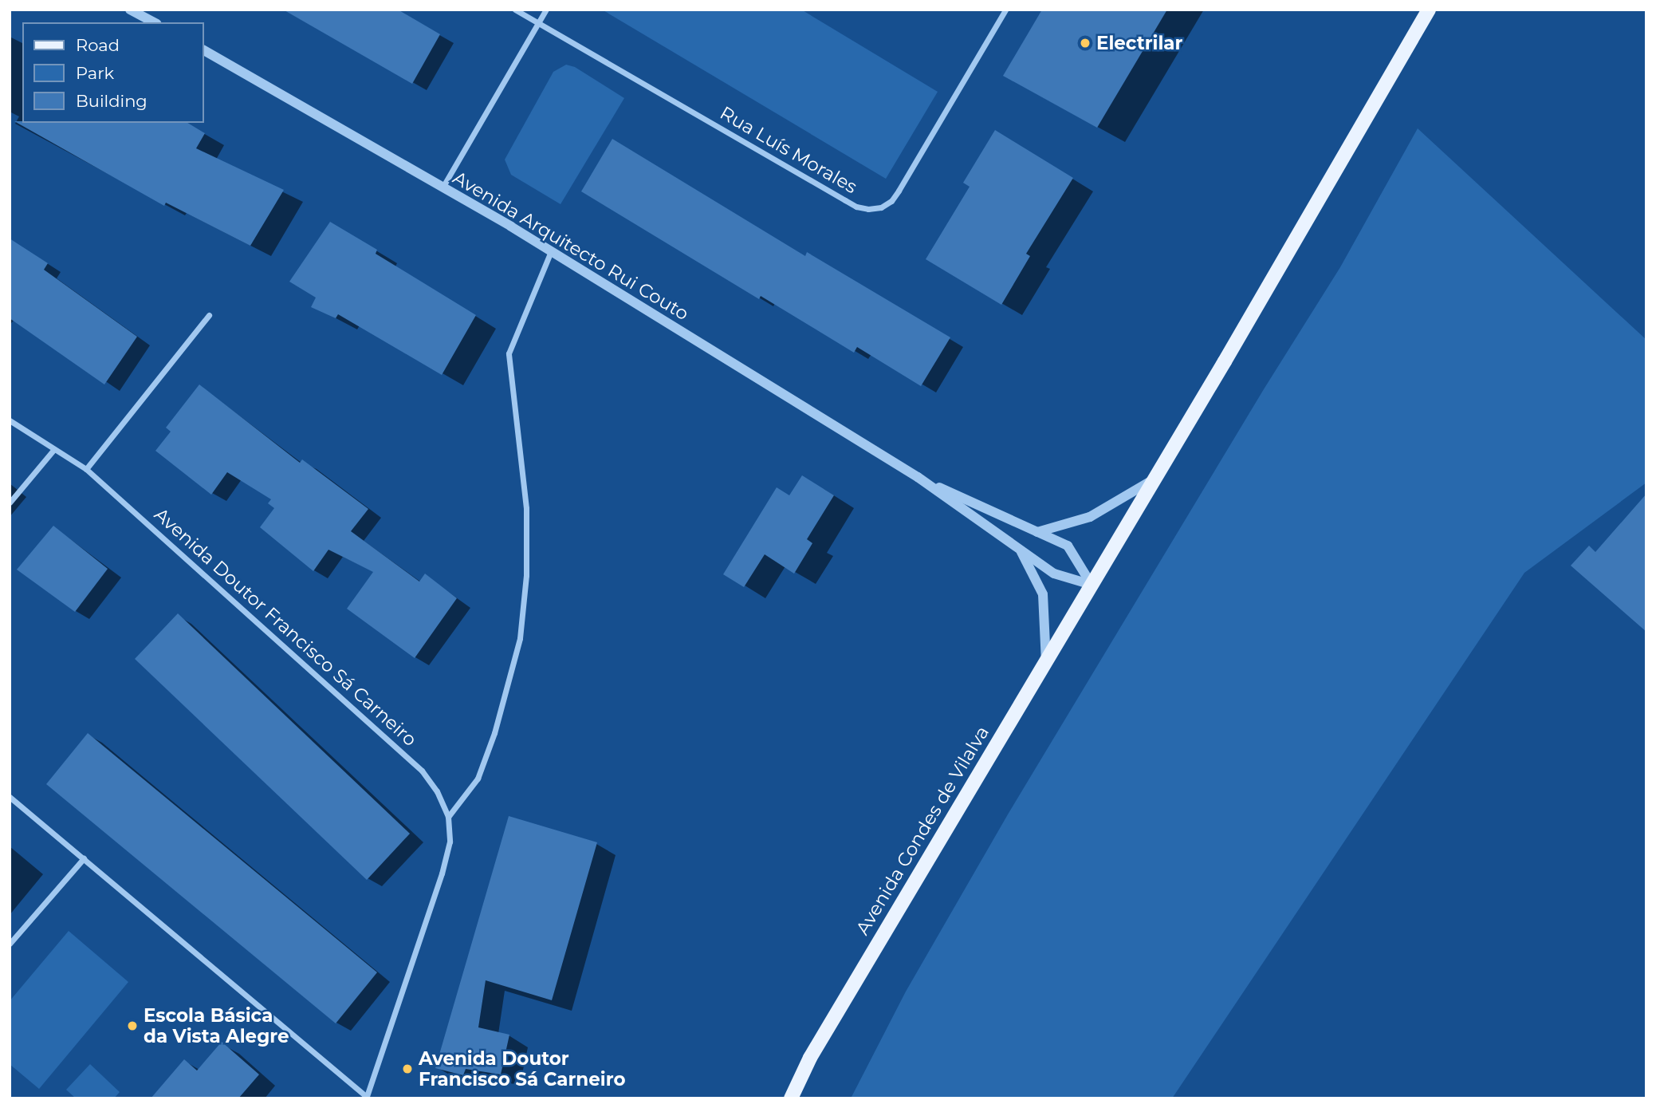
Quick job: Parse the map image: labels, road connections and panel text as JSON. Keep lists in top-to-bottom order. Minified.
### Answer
{"streets":{"main road":["Avenida Condes de Vilalva"],"street":["Rua Luís Morales","Avenida Arquitecto Rui Couto","Avenida Doutor Francisco Sá Carneiro"]},"crossings":[["Avenida Arquitecto Rui Couto","Avenida Condes de Vilalva"]],"places":["Electrilar","Escola Básica da Vista Alegre","Avenida Doutor Francisco Sá Carneiro"],"legend":["Road","Park","Building"]}
